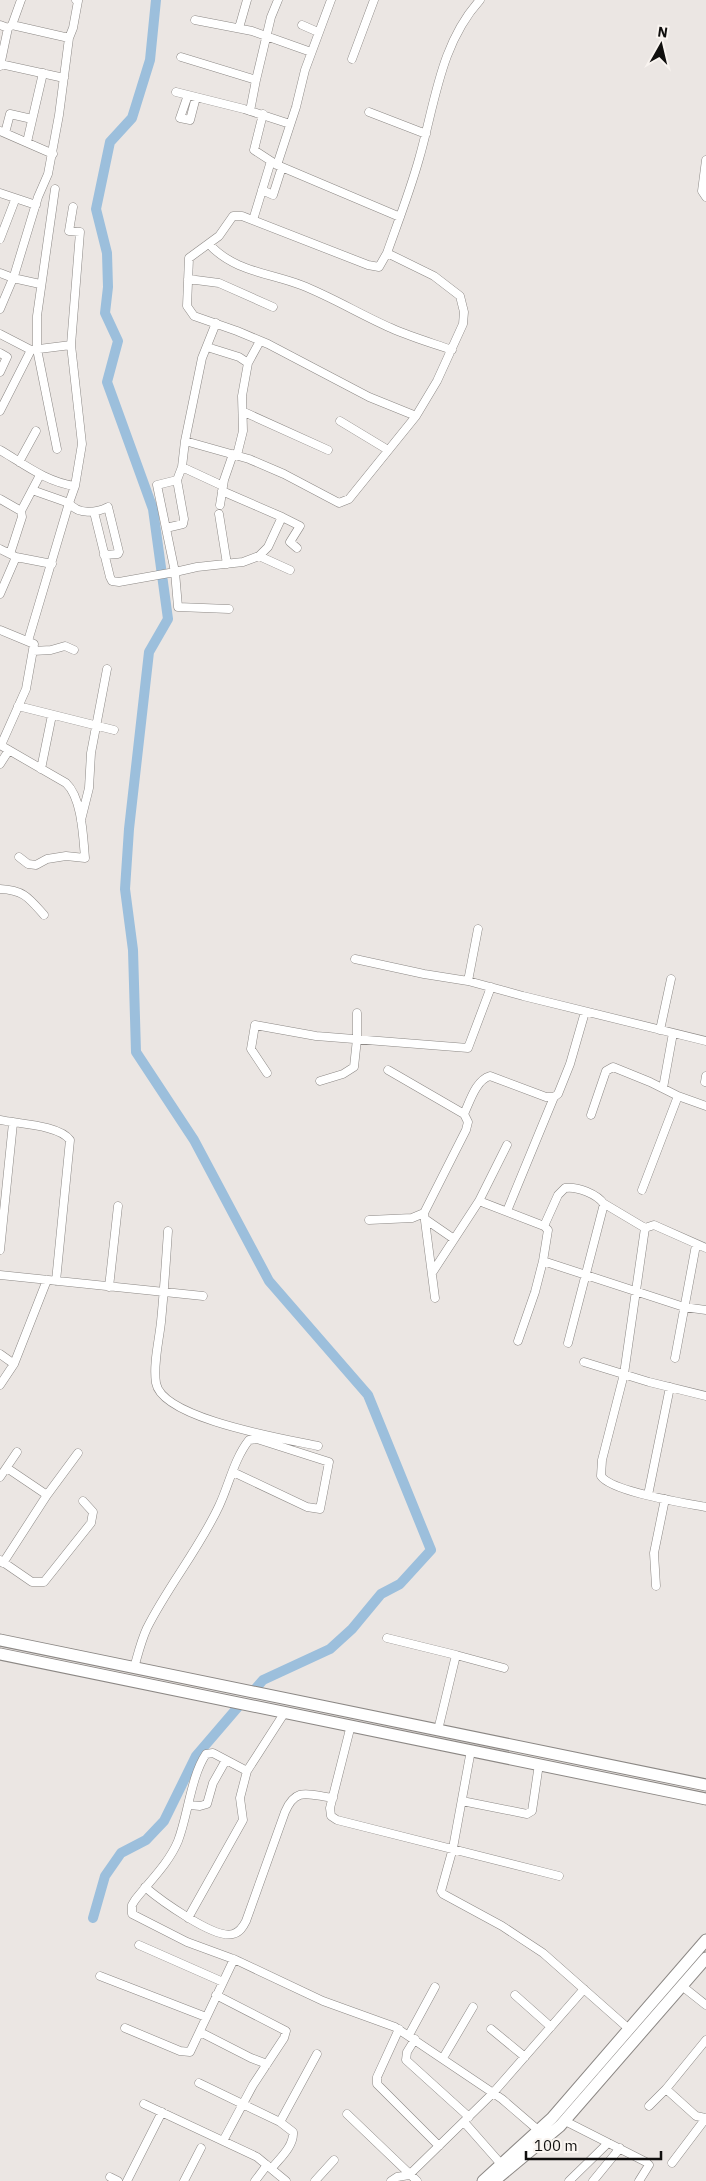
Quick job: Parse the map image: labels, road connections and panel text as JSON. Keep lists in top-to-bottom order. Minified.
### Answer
{"scale_bar":"100 m","north":"top"}
